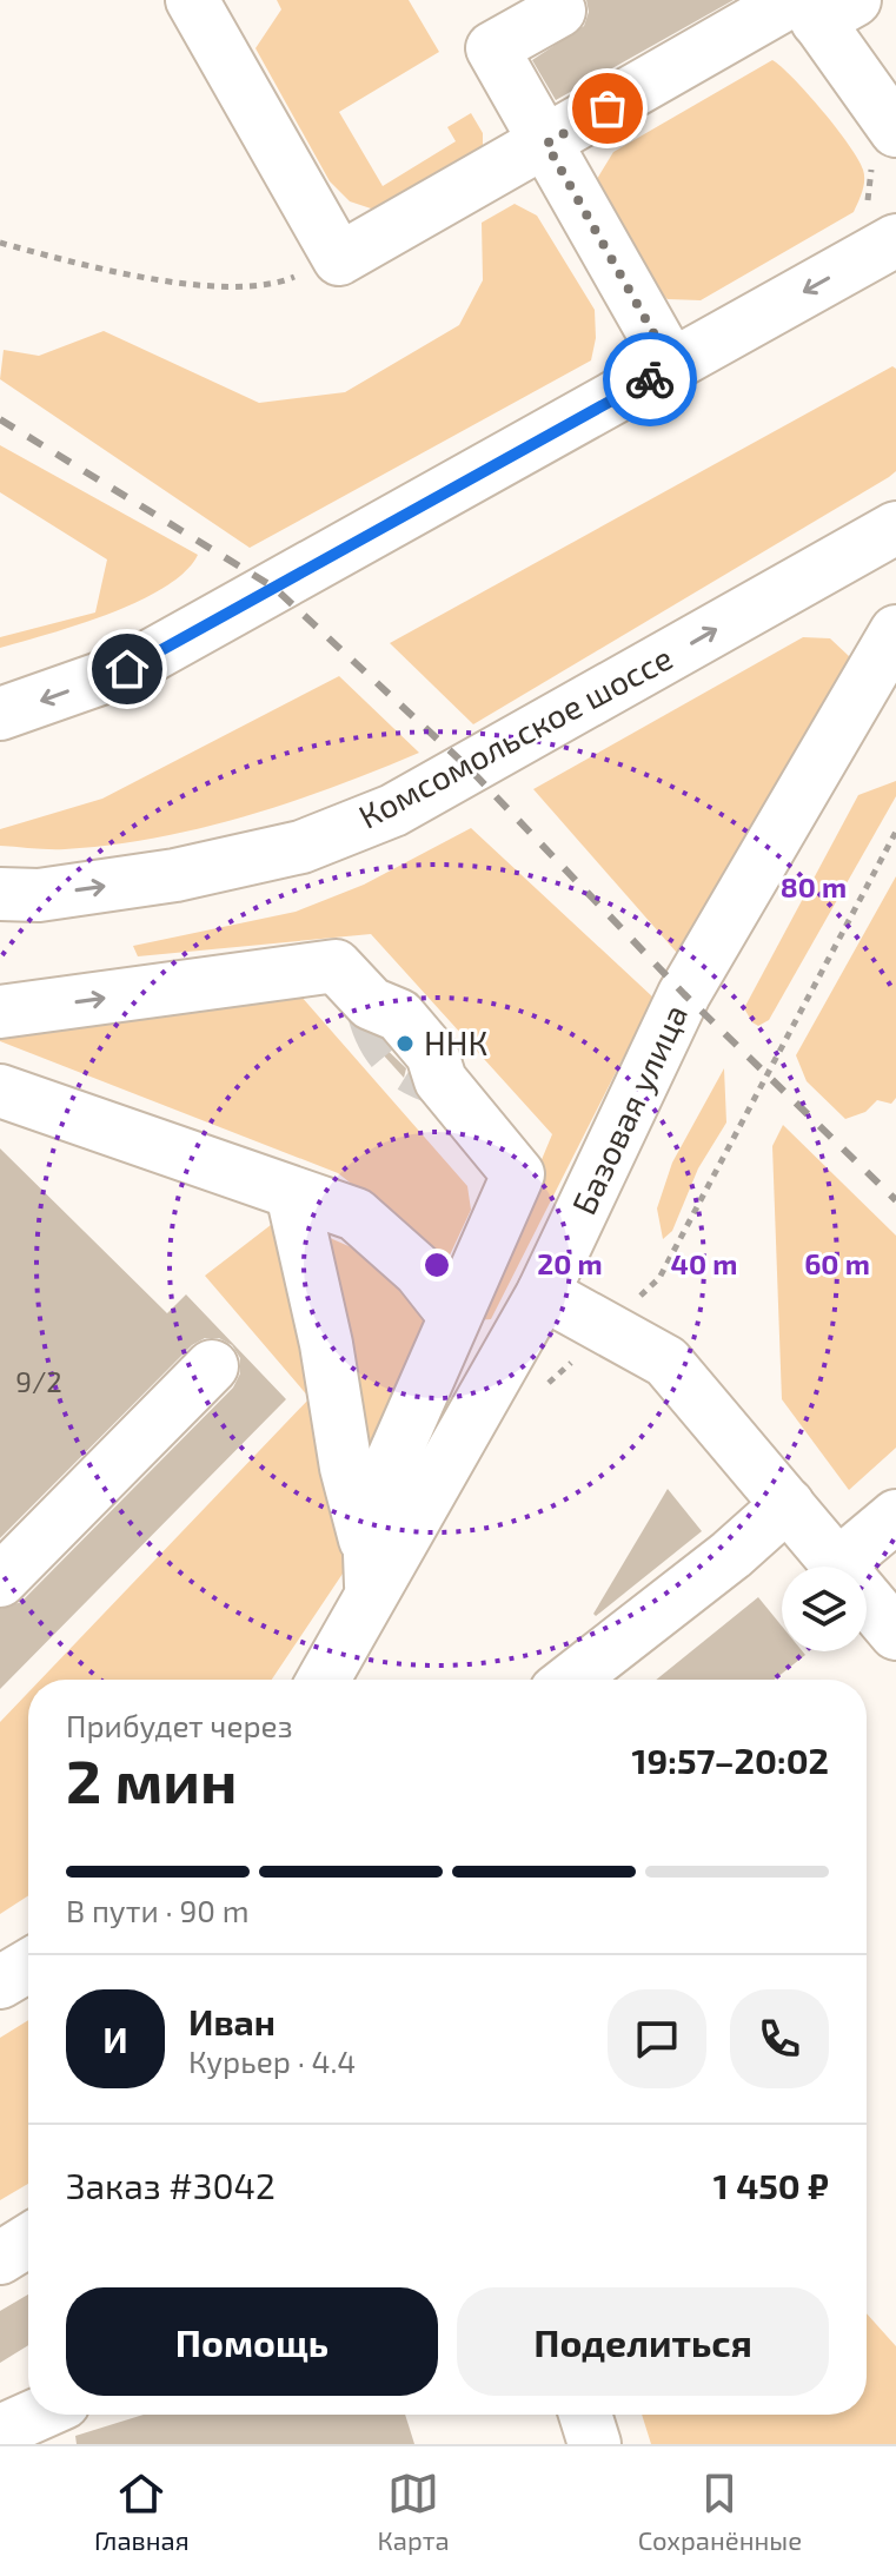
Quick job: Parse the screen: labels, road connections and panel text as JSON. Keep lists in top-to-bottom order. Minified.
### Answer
{"streets":{"main road":["Комсомольское шоссе","Базовая улица"]},"places":["ННК"],"house_numbers":["9/2"],"page":{"heading":["2 мин","Прибудет через","19:57–20:02"],"panel":["Иван","Курьер · 4.4","Заказ #3042","1 450 ₽"],"bar":"В пути · 90 m","round":"И","buttons":["Помощь","Поделиться"],"tabs":["Главная","Карта","Сохранённые"]},"rings":["80 m","20 m","40 m","60 m"]}
